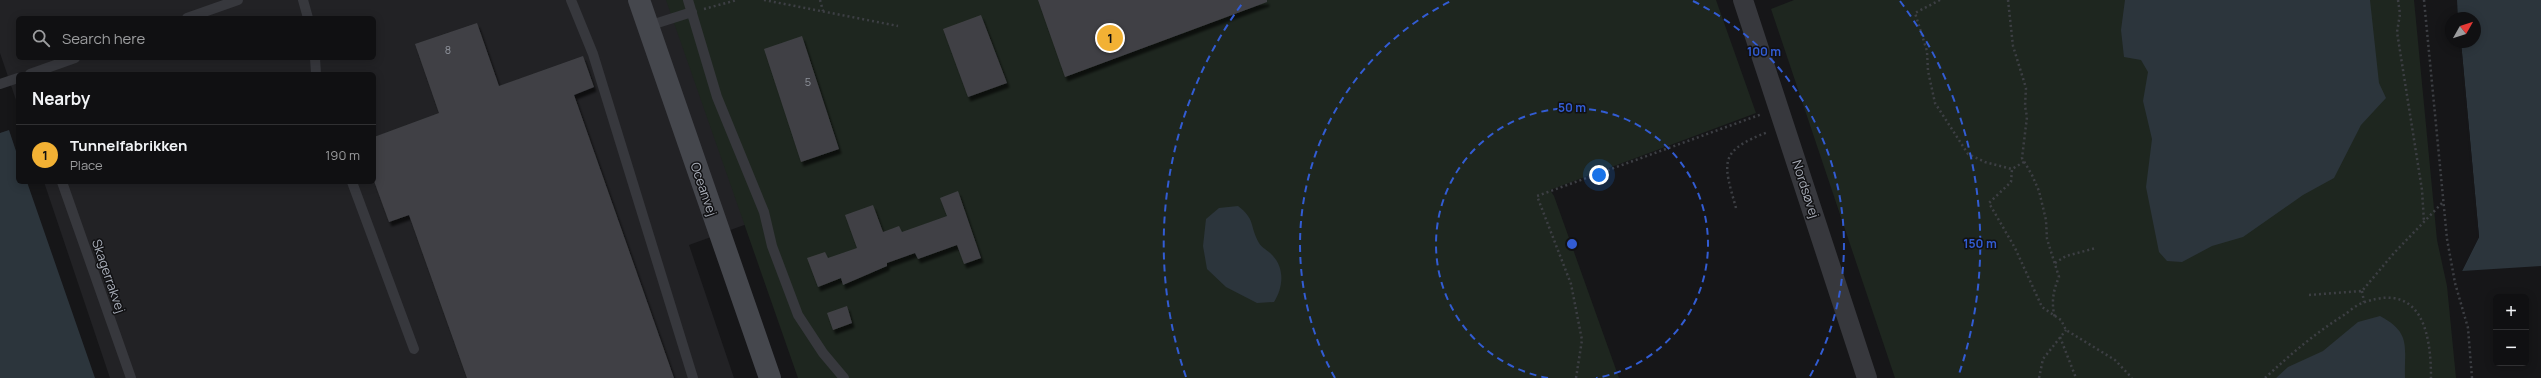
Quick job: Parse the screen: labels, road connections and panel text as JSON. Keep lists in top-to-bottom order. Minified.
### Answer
{"streets":{"street":["Oceanvej","Nordsøvej"],"lane":["Skagerrakvej"]},"house_numbers":["8","5"],"north":"top right","page":{"search":"Search here","pins":"1","heading":"Nearby","list":[{"mark":"1","name":"Tunnelfabrikken","note":"Place","value":"190 m"}],"map_buttons":["+","−"]},"rings":["100 m","50 m","150 m"]}
